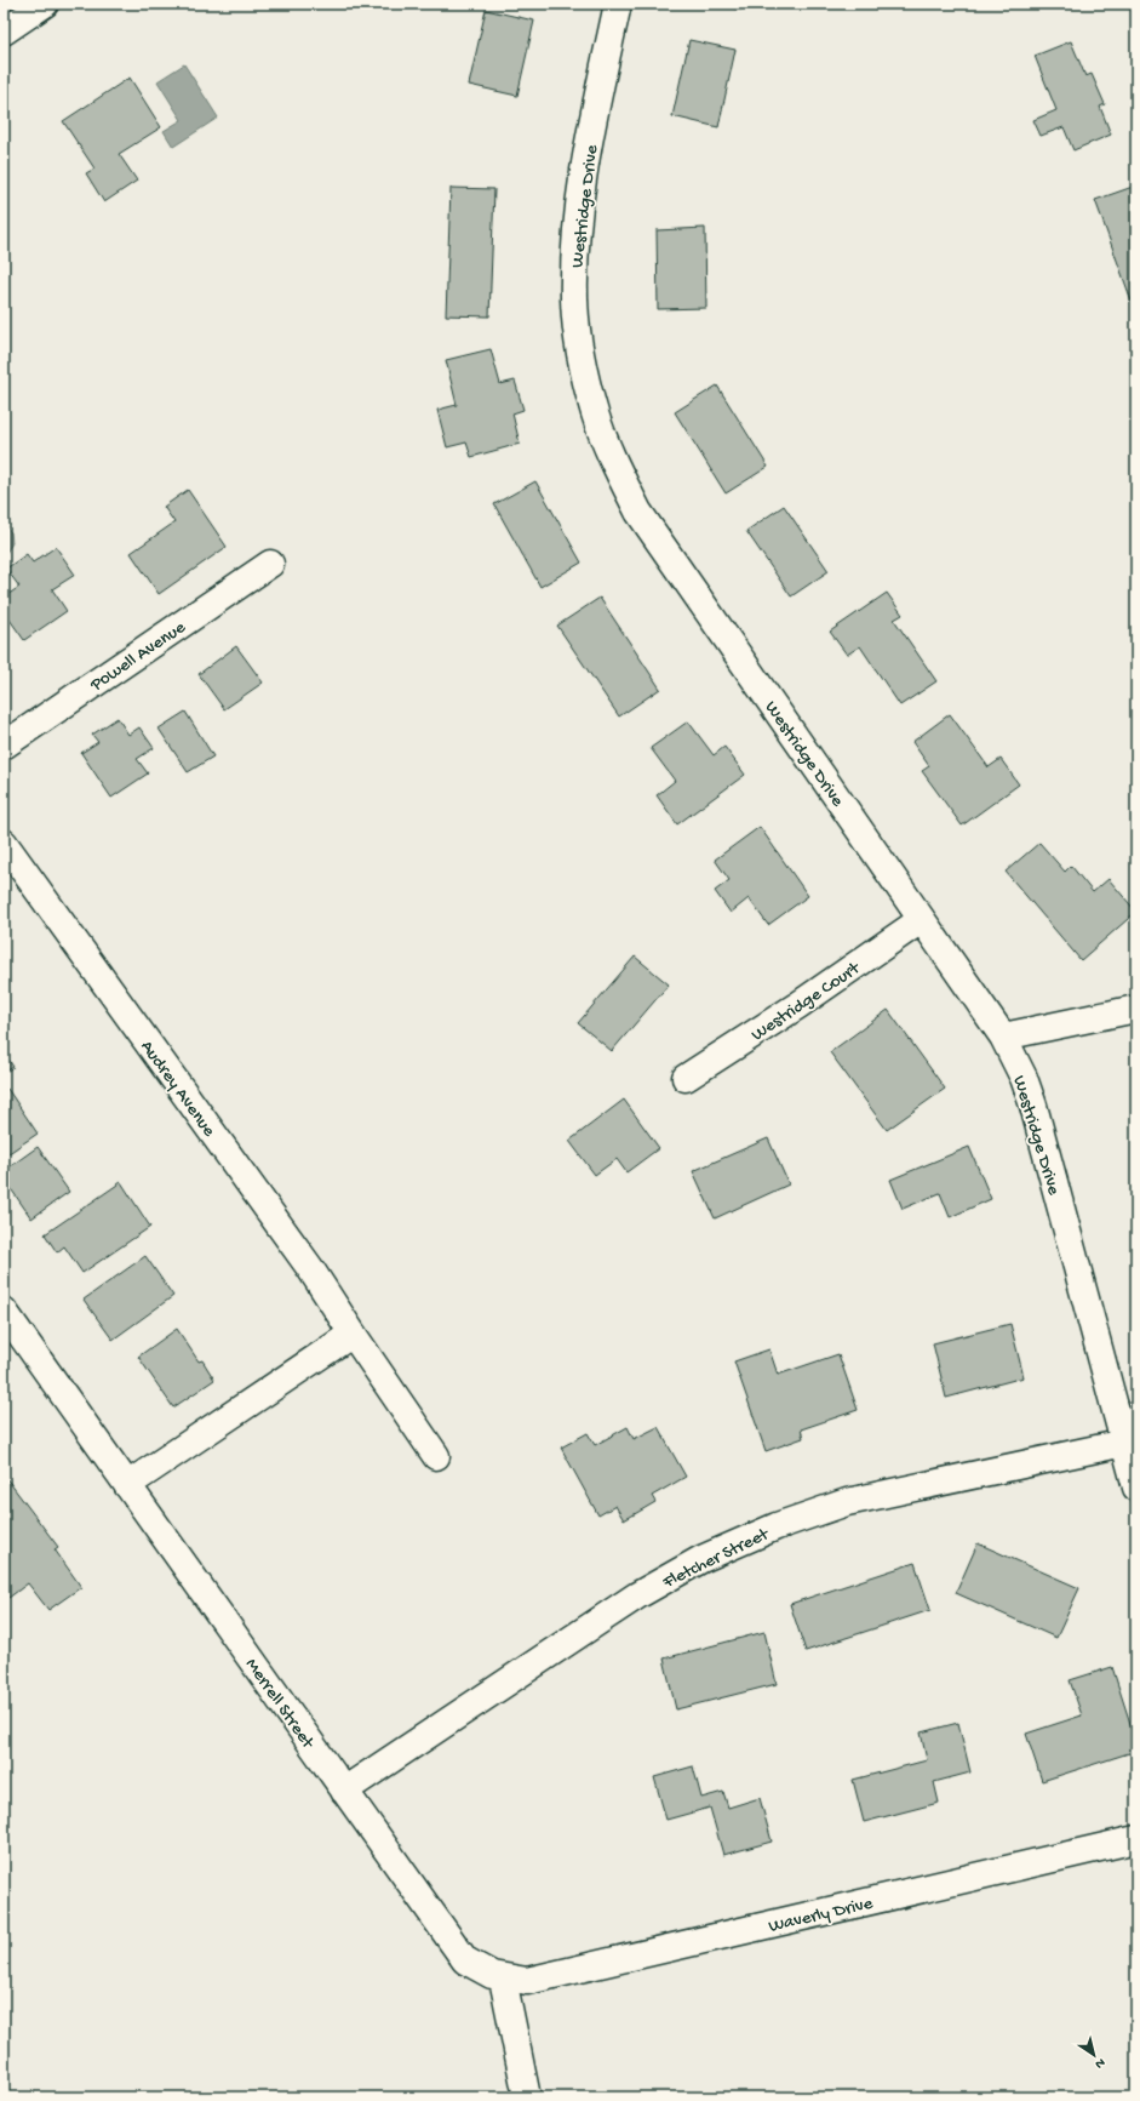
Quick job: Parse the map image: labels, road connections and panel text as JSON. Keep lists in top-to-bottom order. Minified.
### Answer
{"streets":{"street":["Westridge Drive","Powell Avenue","Westridge Court","Audrey Avenue","Fletcher Street","Merrell Street","Waverly Drive"]},"crossings":[["Westridge Drive","Westridge Court"],["Westridge Drive","Fletcher Street"],["Fletcher Street","Merrell Street"],["Merrell Street","Waverly Drive"]],"north":"bottom right"}
